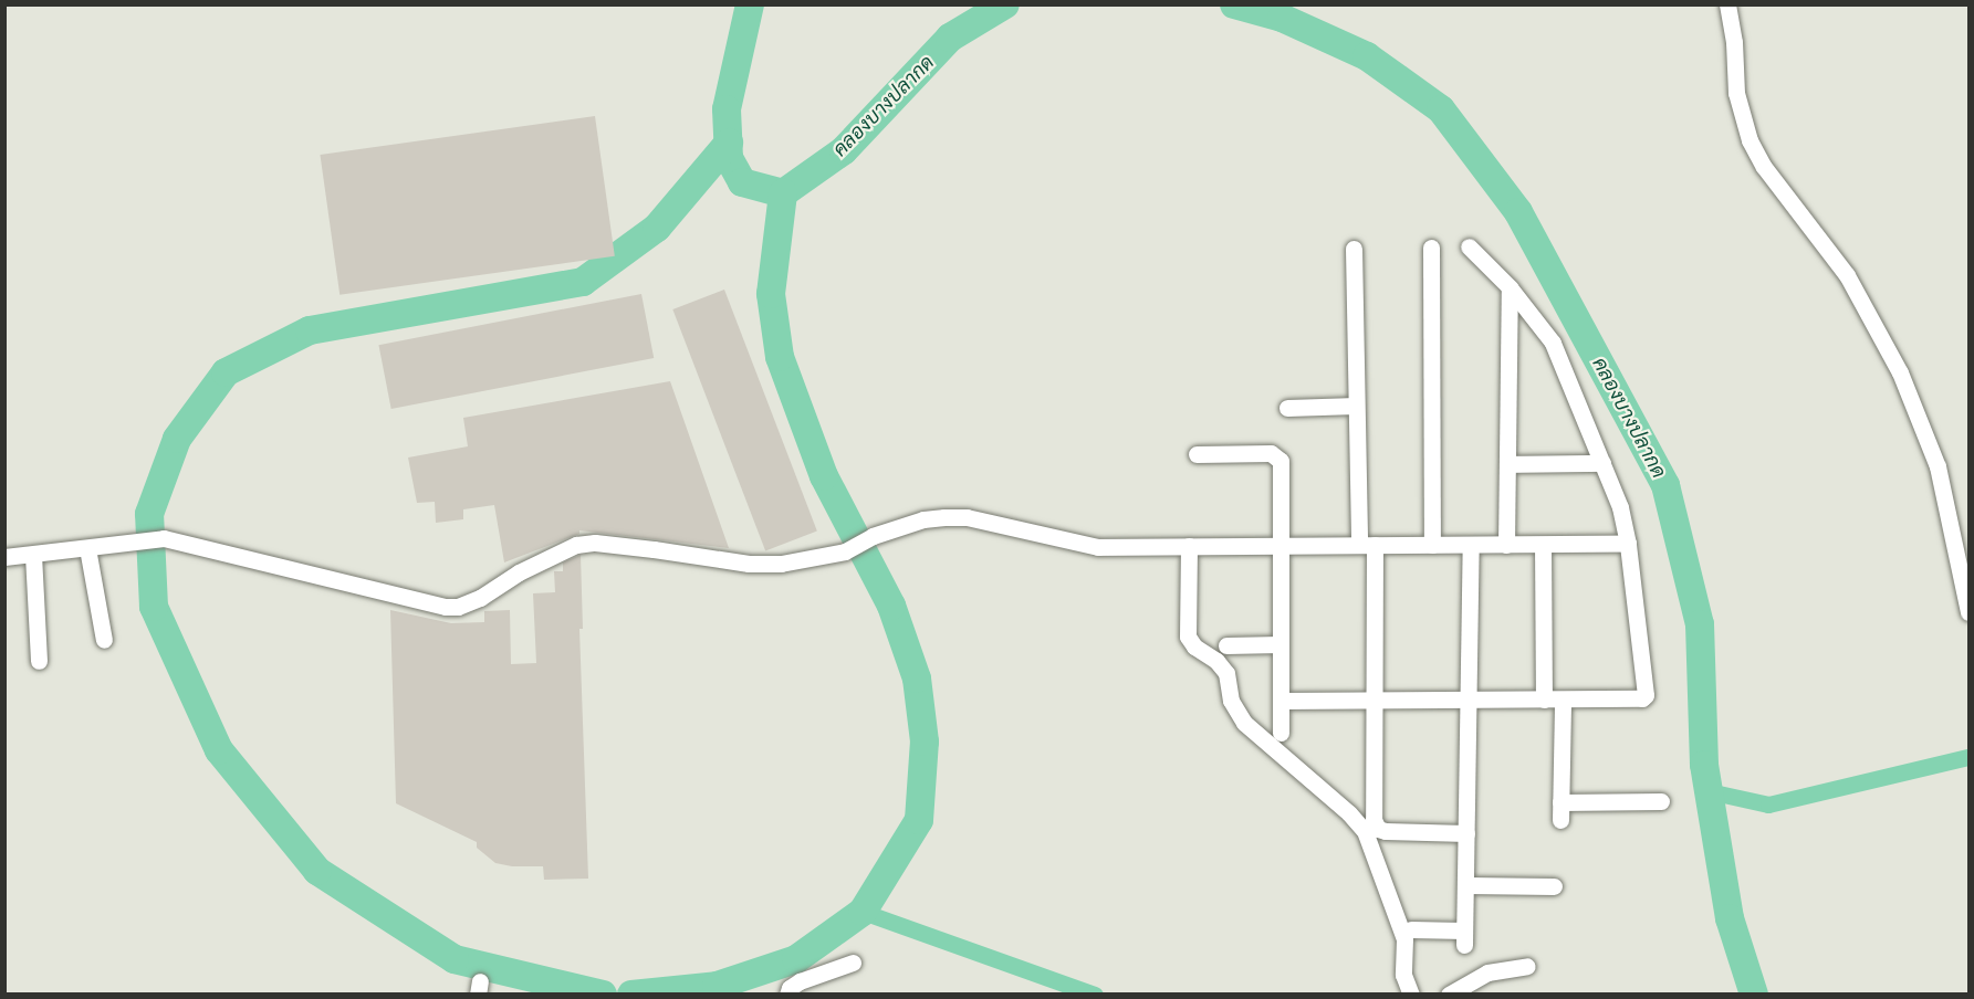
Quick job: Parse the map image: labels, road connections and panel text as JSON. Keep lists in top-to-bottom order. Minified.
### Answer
{"water":["คลองบางปลากด"]}
